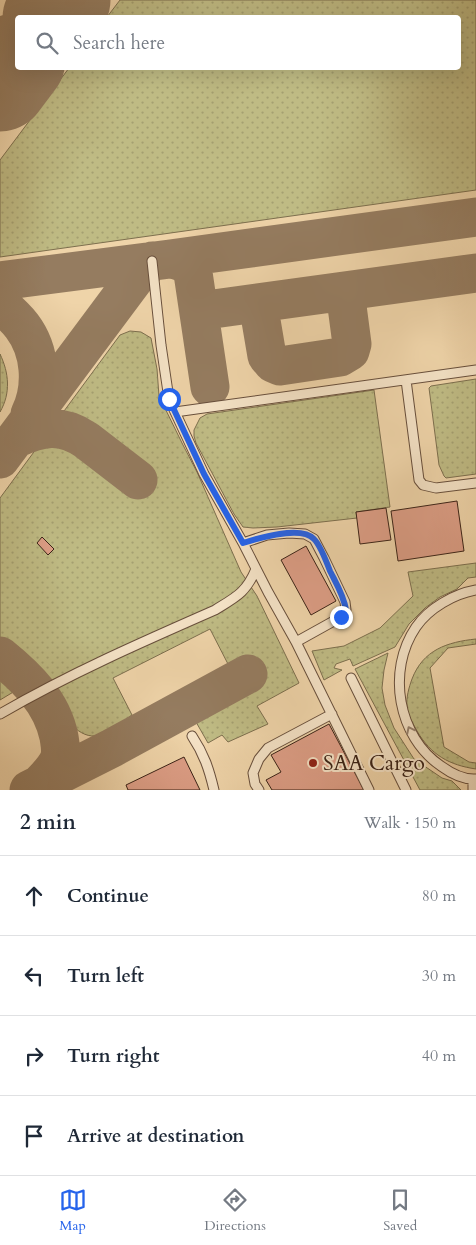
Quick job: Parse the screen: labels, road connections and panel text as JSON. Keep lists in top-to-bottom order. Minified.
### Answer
{"places":["SAA Cargo"],"page":{"search":"Search here","heading":["2 min","Walk · 150 m"],"list":[["Continue","80 m"],["Turn left","30 m"],["Turn right","40 m"],"Arrive at destination"],"nav":["Map","Directions","Saved"]}}
